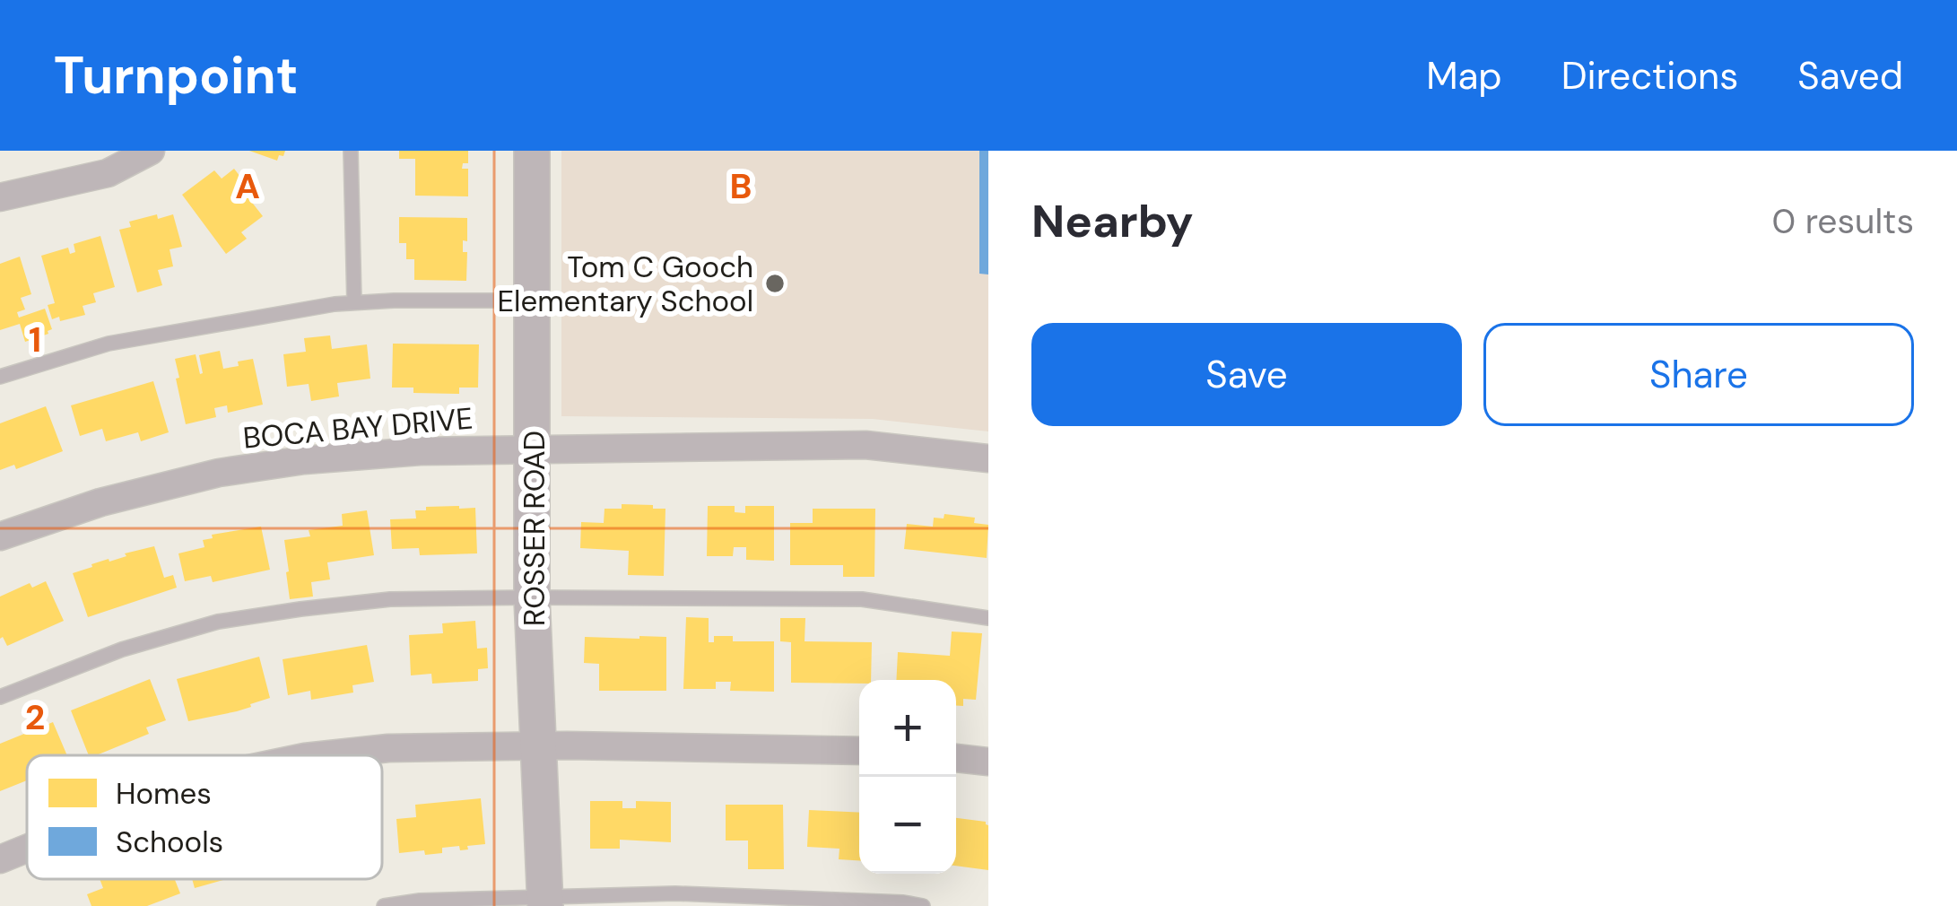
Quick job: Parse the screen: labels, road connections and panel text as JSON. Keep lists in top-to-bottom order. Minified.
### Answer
{"streets":{"street":["BOCA BAY DRIVE","ROSSER ROAD"]},"crossings":[["BOCA BAY DRIVE","ROSSER ROAD"]],"places":["Tom C Gooch Elementary School"],"legend":["Homes","Schools"],"page":{"header":"Turnpoint","nav":["Map","Directions","Saved"],"heading":["Nearby","0 results"],"buttons":["Save","Share"],"map_buttons":["+","−"]},"grid":{"columns":["A","B"],"rows":["1","2"]}}
